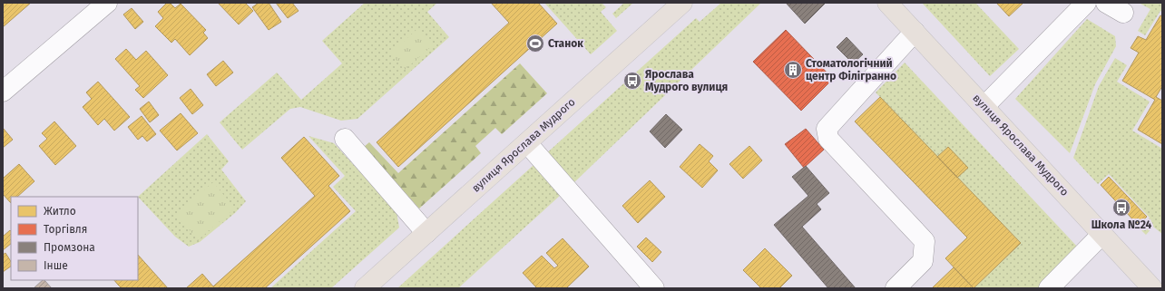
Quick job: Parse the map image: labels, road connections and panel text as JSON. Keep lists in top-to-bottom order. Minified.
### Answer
{"streets":{"main road":["вулиця Ярослава Мудрого"]},"places":{"sports":["Станок"],"building":["Стоматологічний центр Філігранно"],"bus stop":["Ярослава Мудрого вулиця","Школа №24"]},"legend":["Житло","Торгівля","Промзона","Інше"]}
